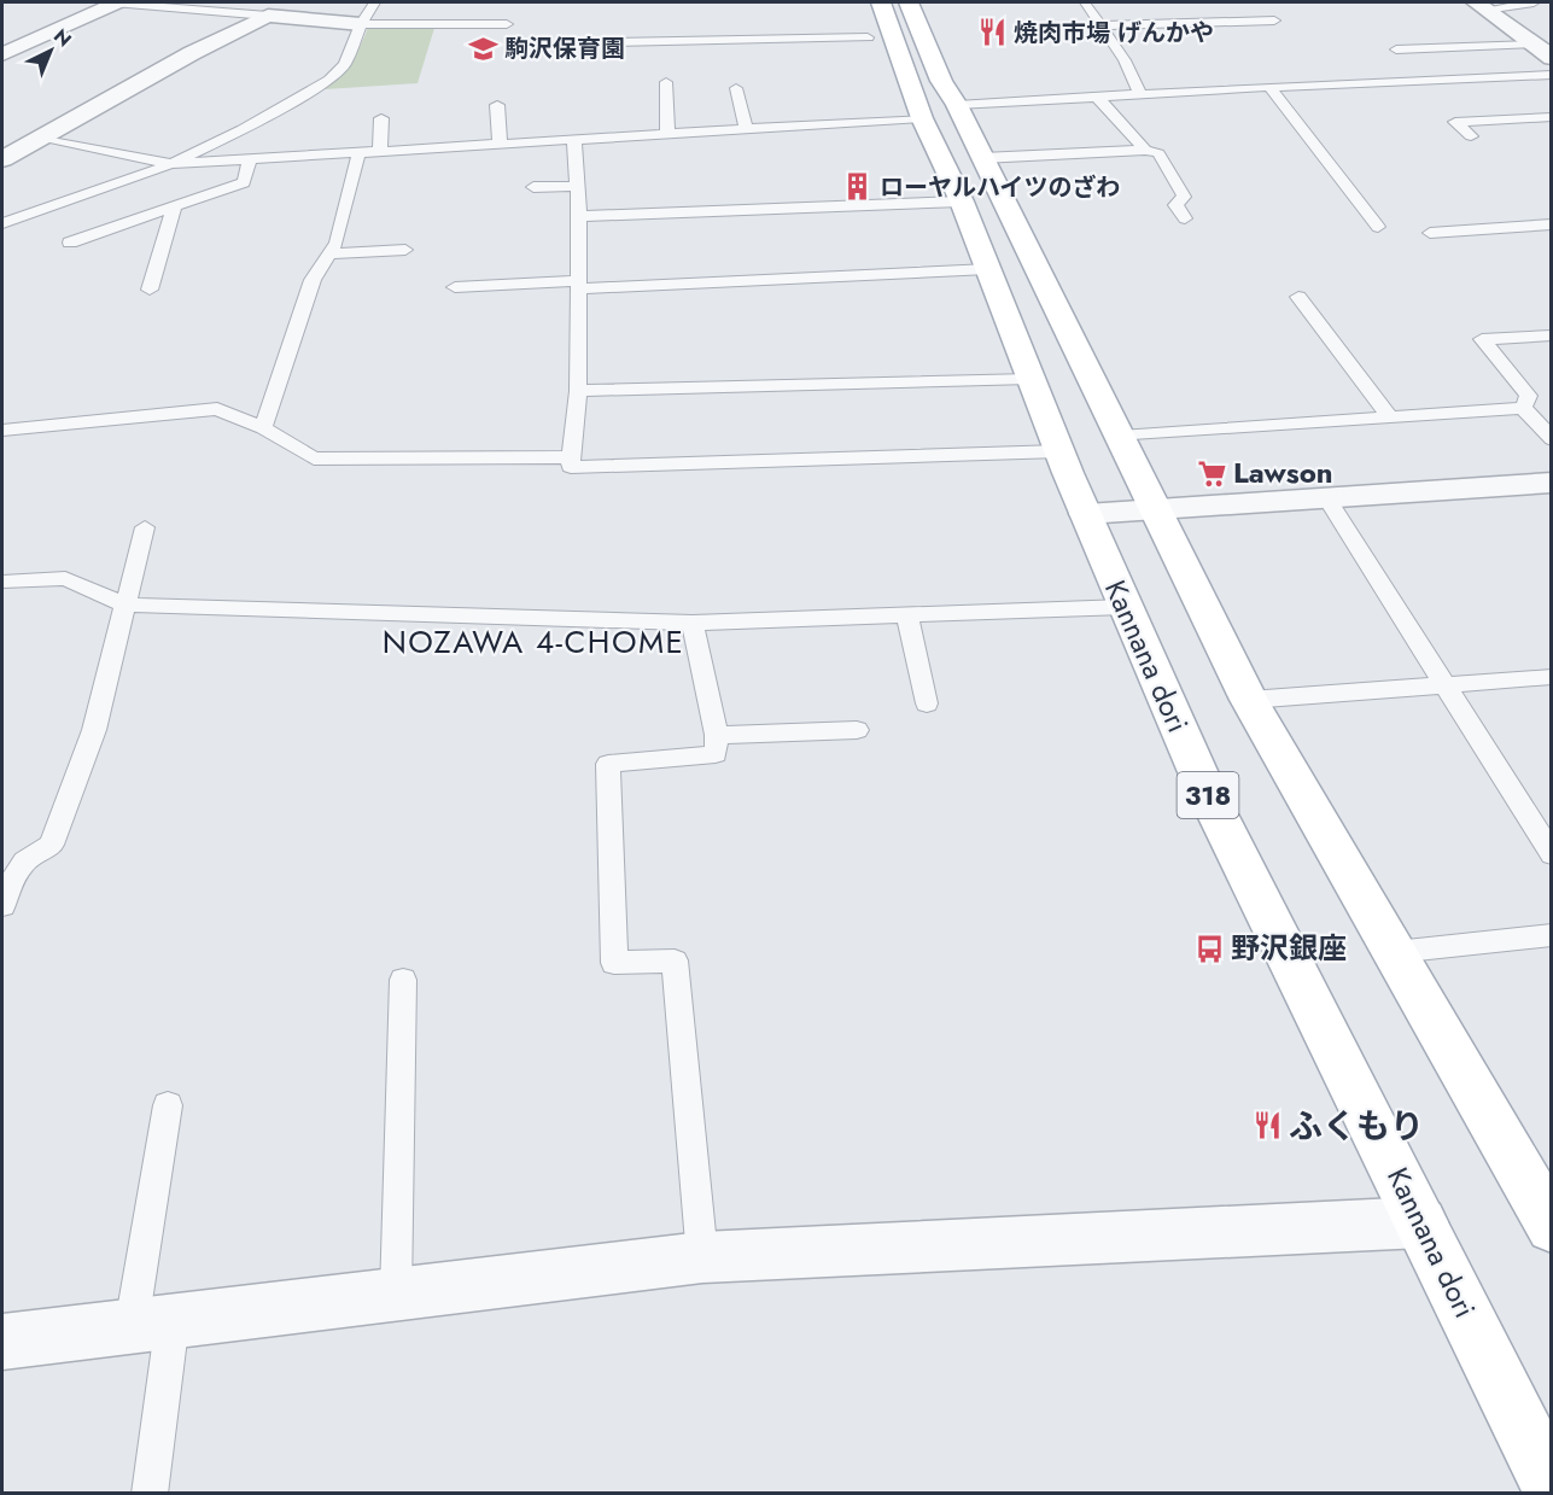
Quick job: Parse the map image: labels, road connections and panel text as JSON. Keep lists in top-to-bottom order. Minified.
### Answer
{"streets":{"main road":["Kannana dori","318"]},"districts":["NOZAWA 4-CHOME"],"places":{"restaurant":["焼肉市場 げんかや","ふくもり"],"school or university":["駒沢保育園"],"building":["ローヤルハイツのざわ"],"supermarket":["Lawson"],"bus stop":["野沢銀座"]},"north":"top right"}
